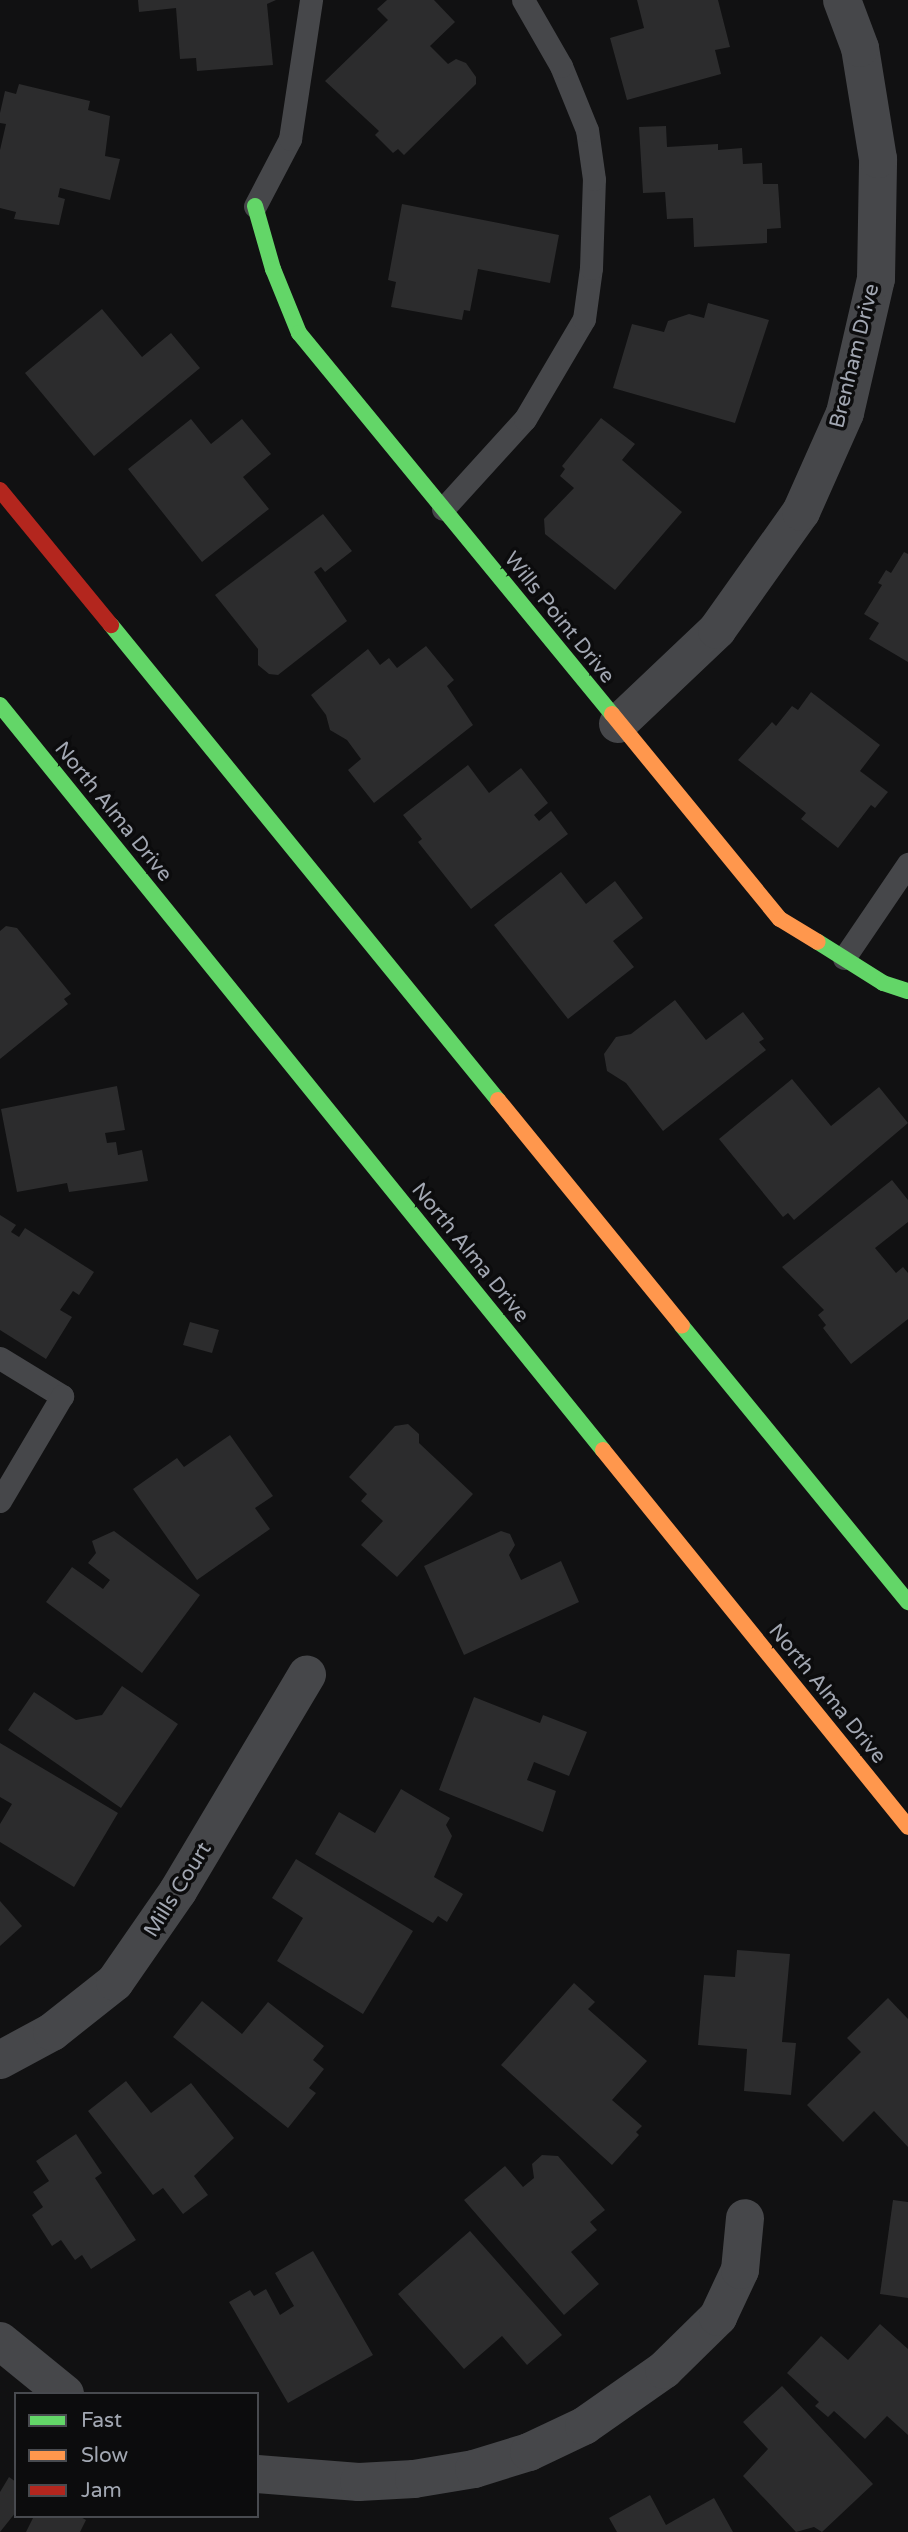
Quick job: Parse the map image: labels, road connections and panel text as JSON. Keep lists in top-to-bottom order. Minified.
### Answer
{"streets":{"main road":["Wills Point Drive","North Alma Drive"],"street":["Brenham Drive","Mills Court"]},"crossings":[["Brenham Drive","Wills Point Drive"]],"legend":["Fast","Slow","Jam"]}
